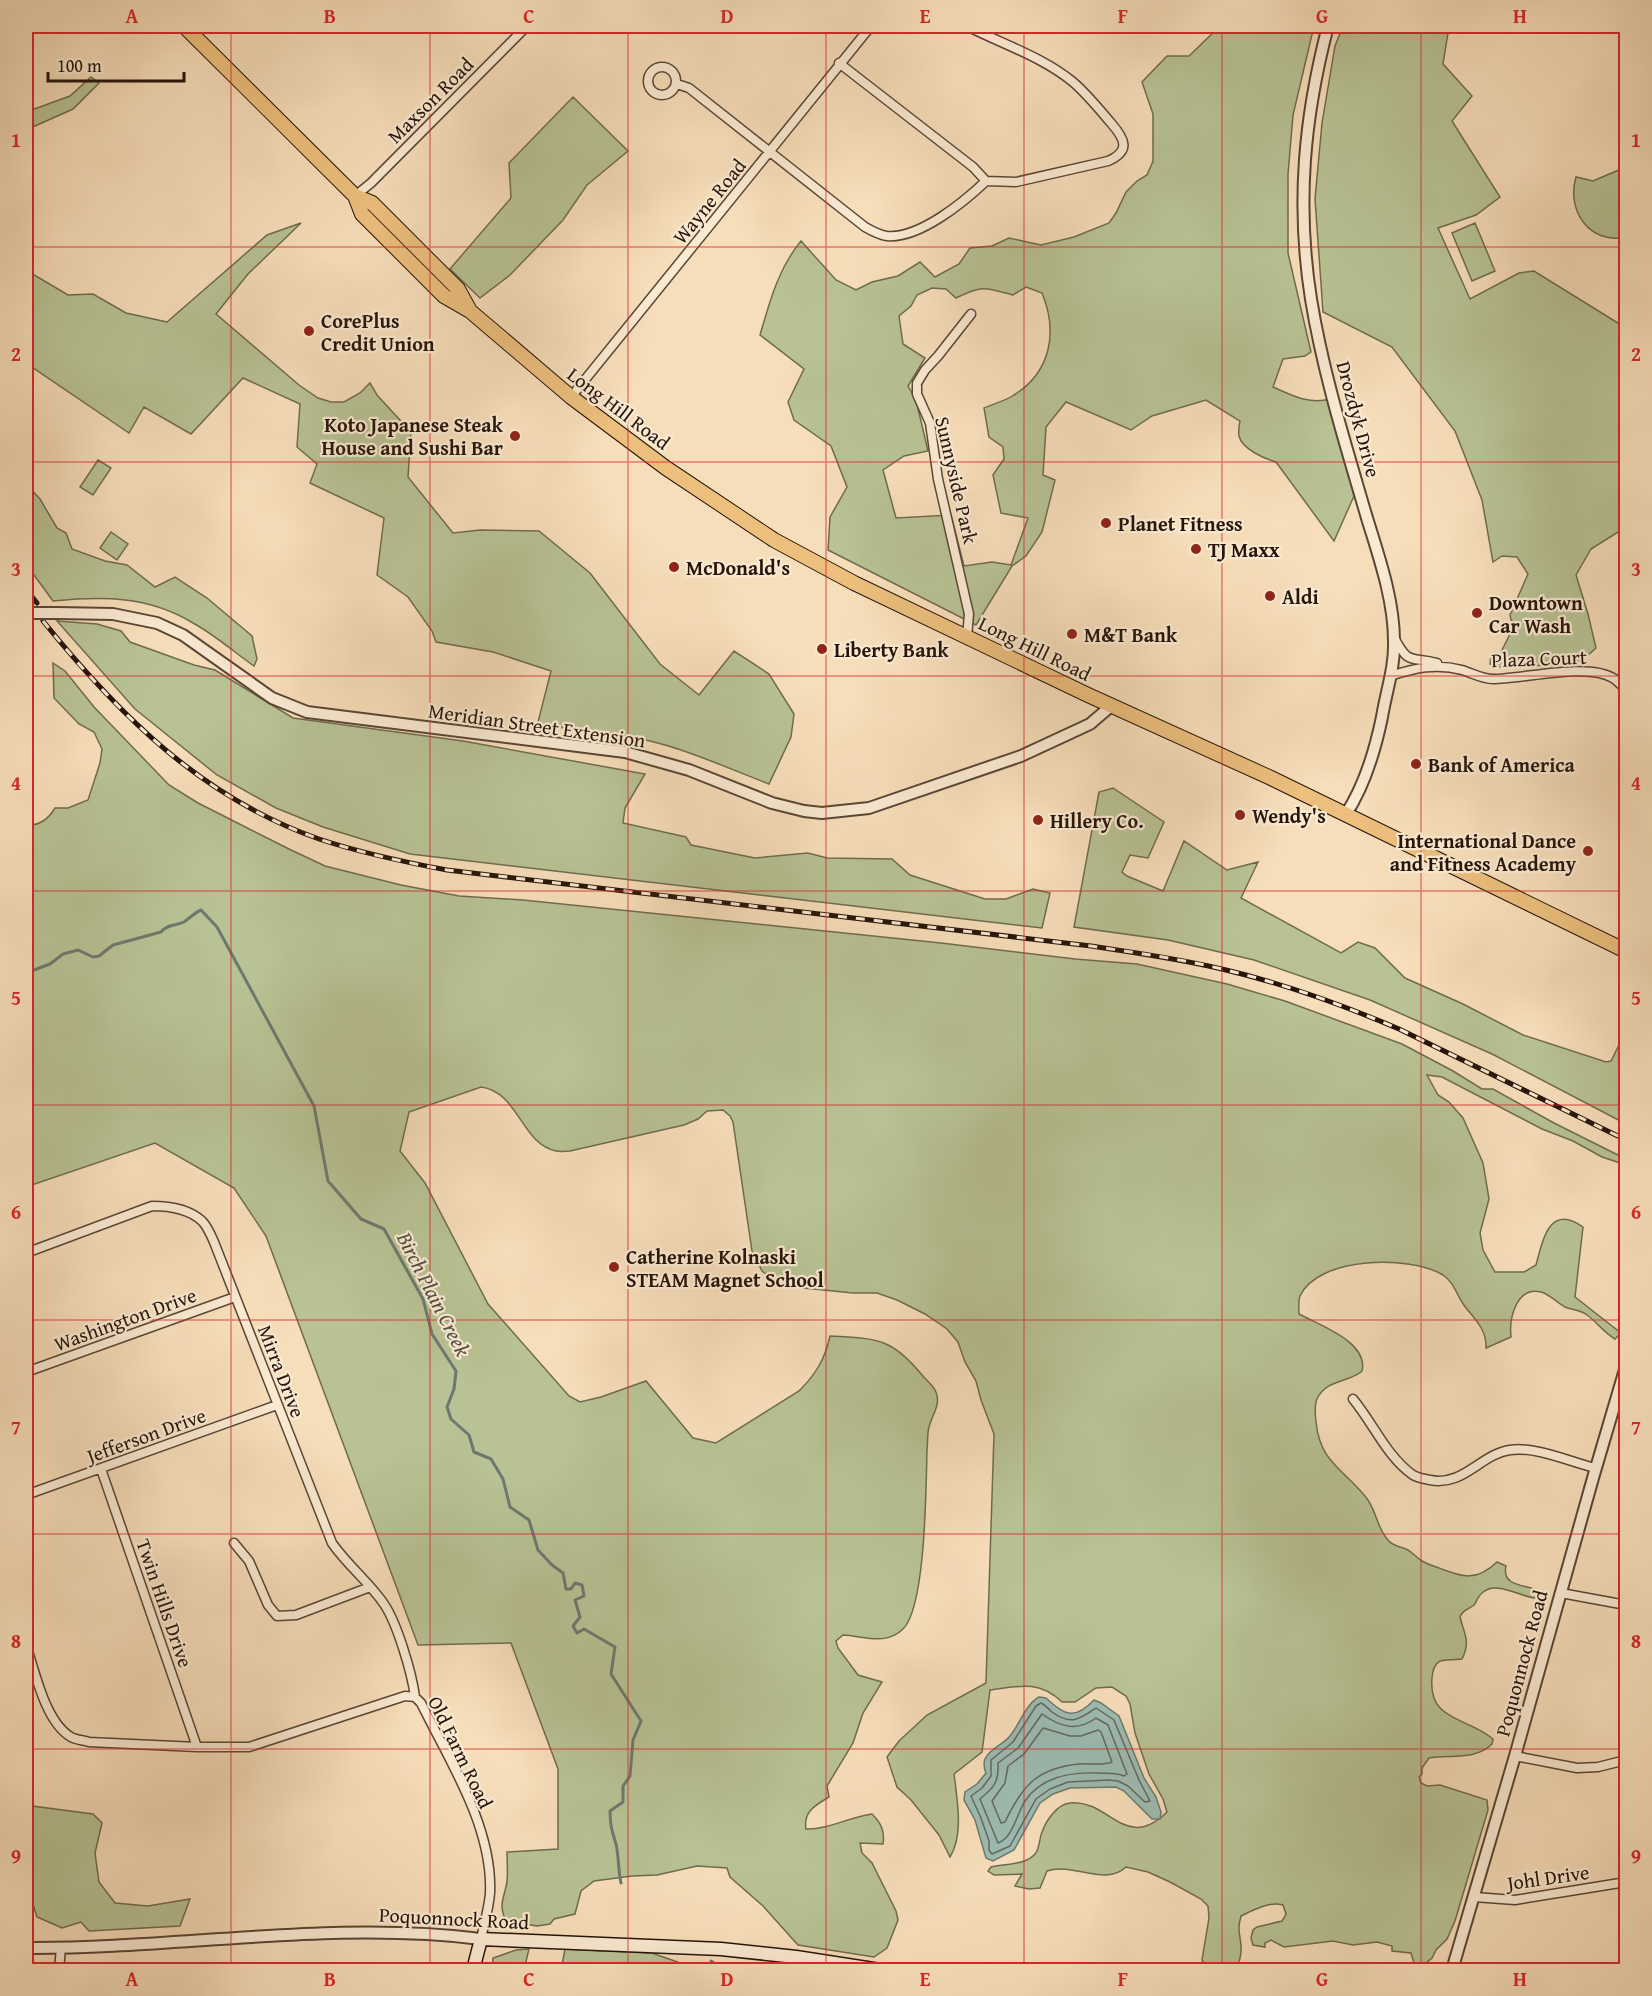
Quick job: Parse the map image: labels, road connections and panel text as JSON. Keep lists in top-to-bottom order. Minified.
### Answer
{"streets":{"main road":["Long Hill Road","Poquonnock Road"],"street":["Maxson Road","Wayne Road","Drozdyk Drive","Sunnyside Park","Plaza Court","Meridian Street Extension","Washington Drive","Mirra Drive","Jefferson Drive","Twin Hills Drive","Old Farm Road","Johl Drive"]},"crossings":[["Maxson Road","Long Hill Road"],["Wayne Road","Long Hill Road"],["Long Hill Road","Drozdyk Drive"],["Long Hill Road","Sunnyside Park"],["Long Hill Road","Meridian Street Extension"],["Drozdyk Drive","Plaza Court"],["Washington Drive","Mirra Drive"],["Mirra Drive","Jefferson Drive"],["Mirra Drive","Old Farm Road"],["Jefferson Drive","Twin Hills Drive"],["Twin Hills Drive","Old Farm Road"],["Poquonnock Road","Old Farm Road"],["Poquonnock Road","Johl Drive"]],"water":["Birch Plain Creek"],"places":["CorePlus Credit Union","Koto Japanese Steak House and Sushi Bar","Planet Fitness","TJ Maxx","McDonald's","Aldi","Downtown Car Wash","M&T Bank","Liberty Bank","Bank of America","Wendy's","Hillery Co.","International Dance and Fitness Academy","Catherine Kolnaski STEAM Magnet School"],"scale_bar":"100 m","grid":{"columns":["A","B","C","D","E","F","G","H"],"rows":["1","2","3","4","5","6","7","8","9"]}}
